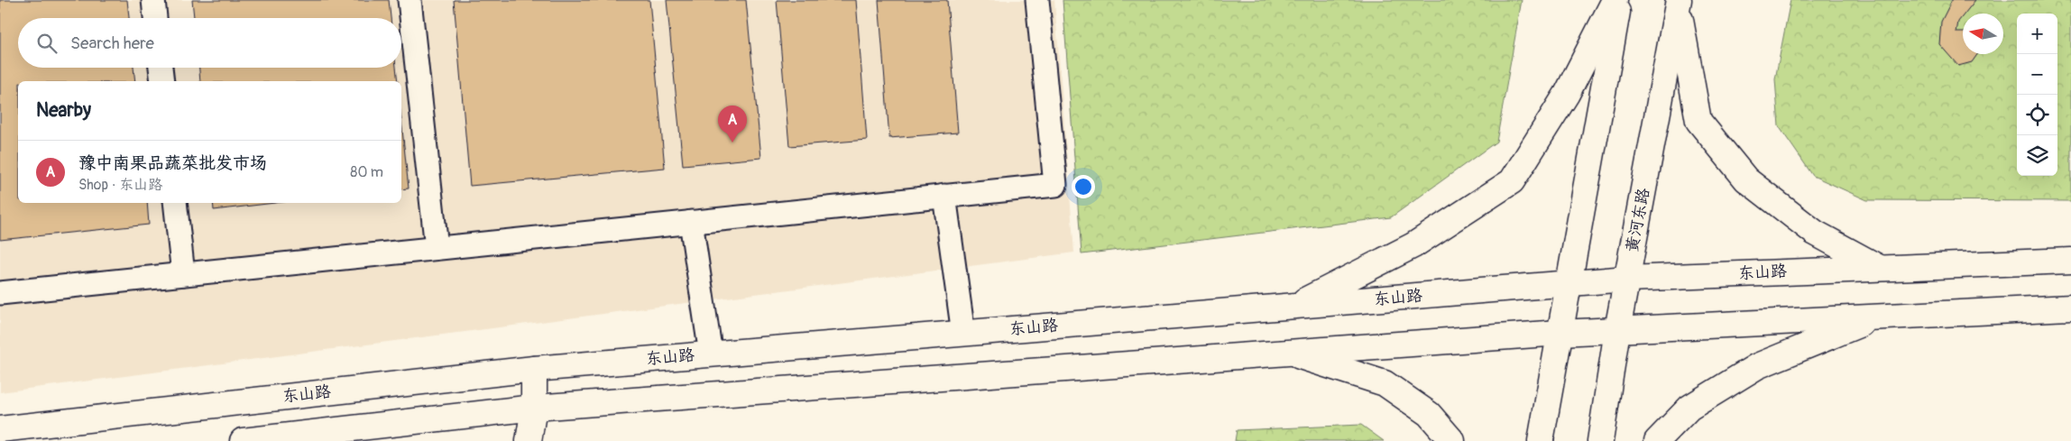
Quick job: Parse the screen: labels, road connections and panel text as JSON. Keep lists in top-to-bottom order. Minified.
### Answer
{"streets":{"street":["黄河东路","东山路"]},"crossings":[["黄河东路","东山路"]],"north":"left","page":{"map_buttons":["+","−"],"search":"Search here","heading":"Nearby","pins":"A","list":[{"mark":"A","name":"豫中南果品蔬菜批发市场","note":"Shop · 东山路","value":"80 m"}]}}
